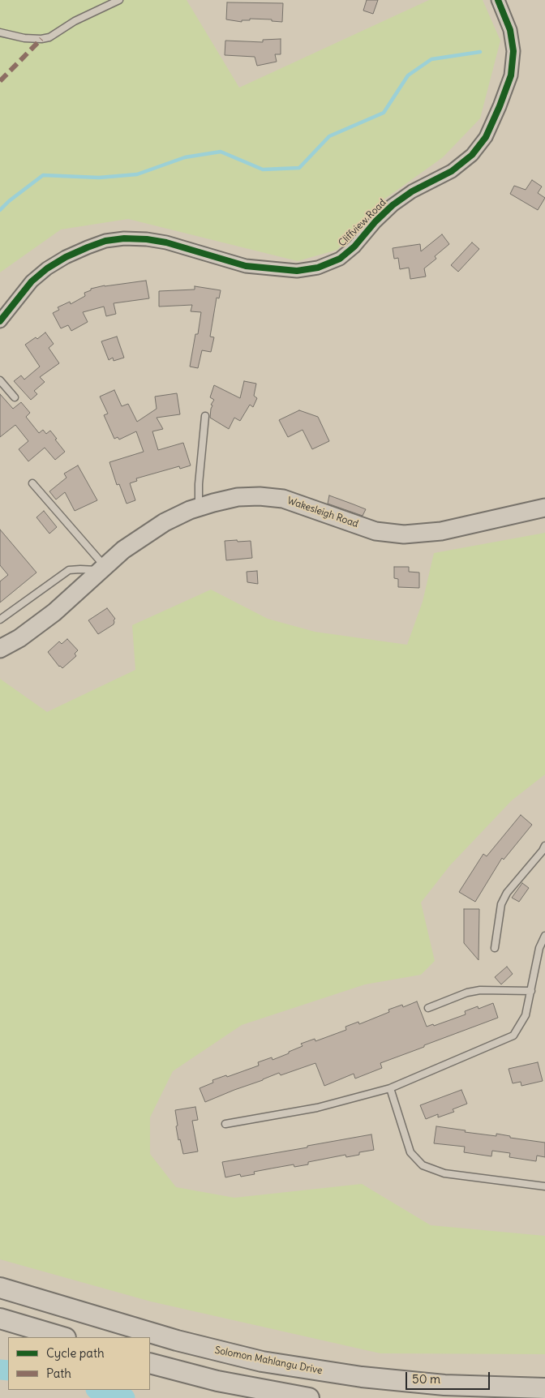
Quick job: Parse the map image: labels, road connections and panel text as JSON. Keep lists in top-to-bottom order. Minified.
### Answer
{"streets":{"highway":["Solomon Mahlangu Drive"],"main road":["Wakesleigh Road"],"street":["Cliffview Road"]},"legend":["Cycle path","Path"],"scale_bar":"50 m"}
